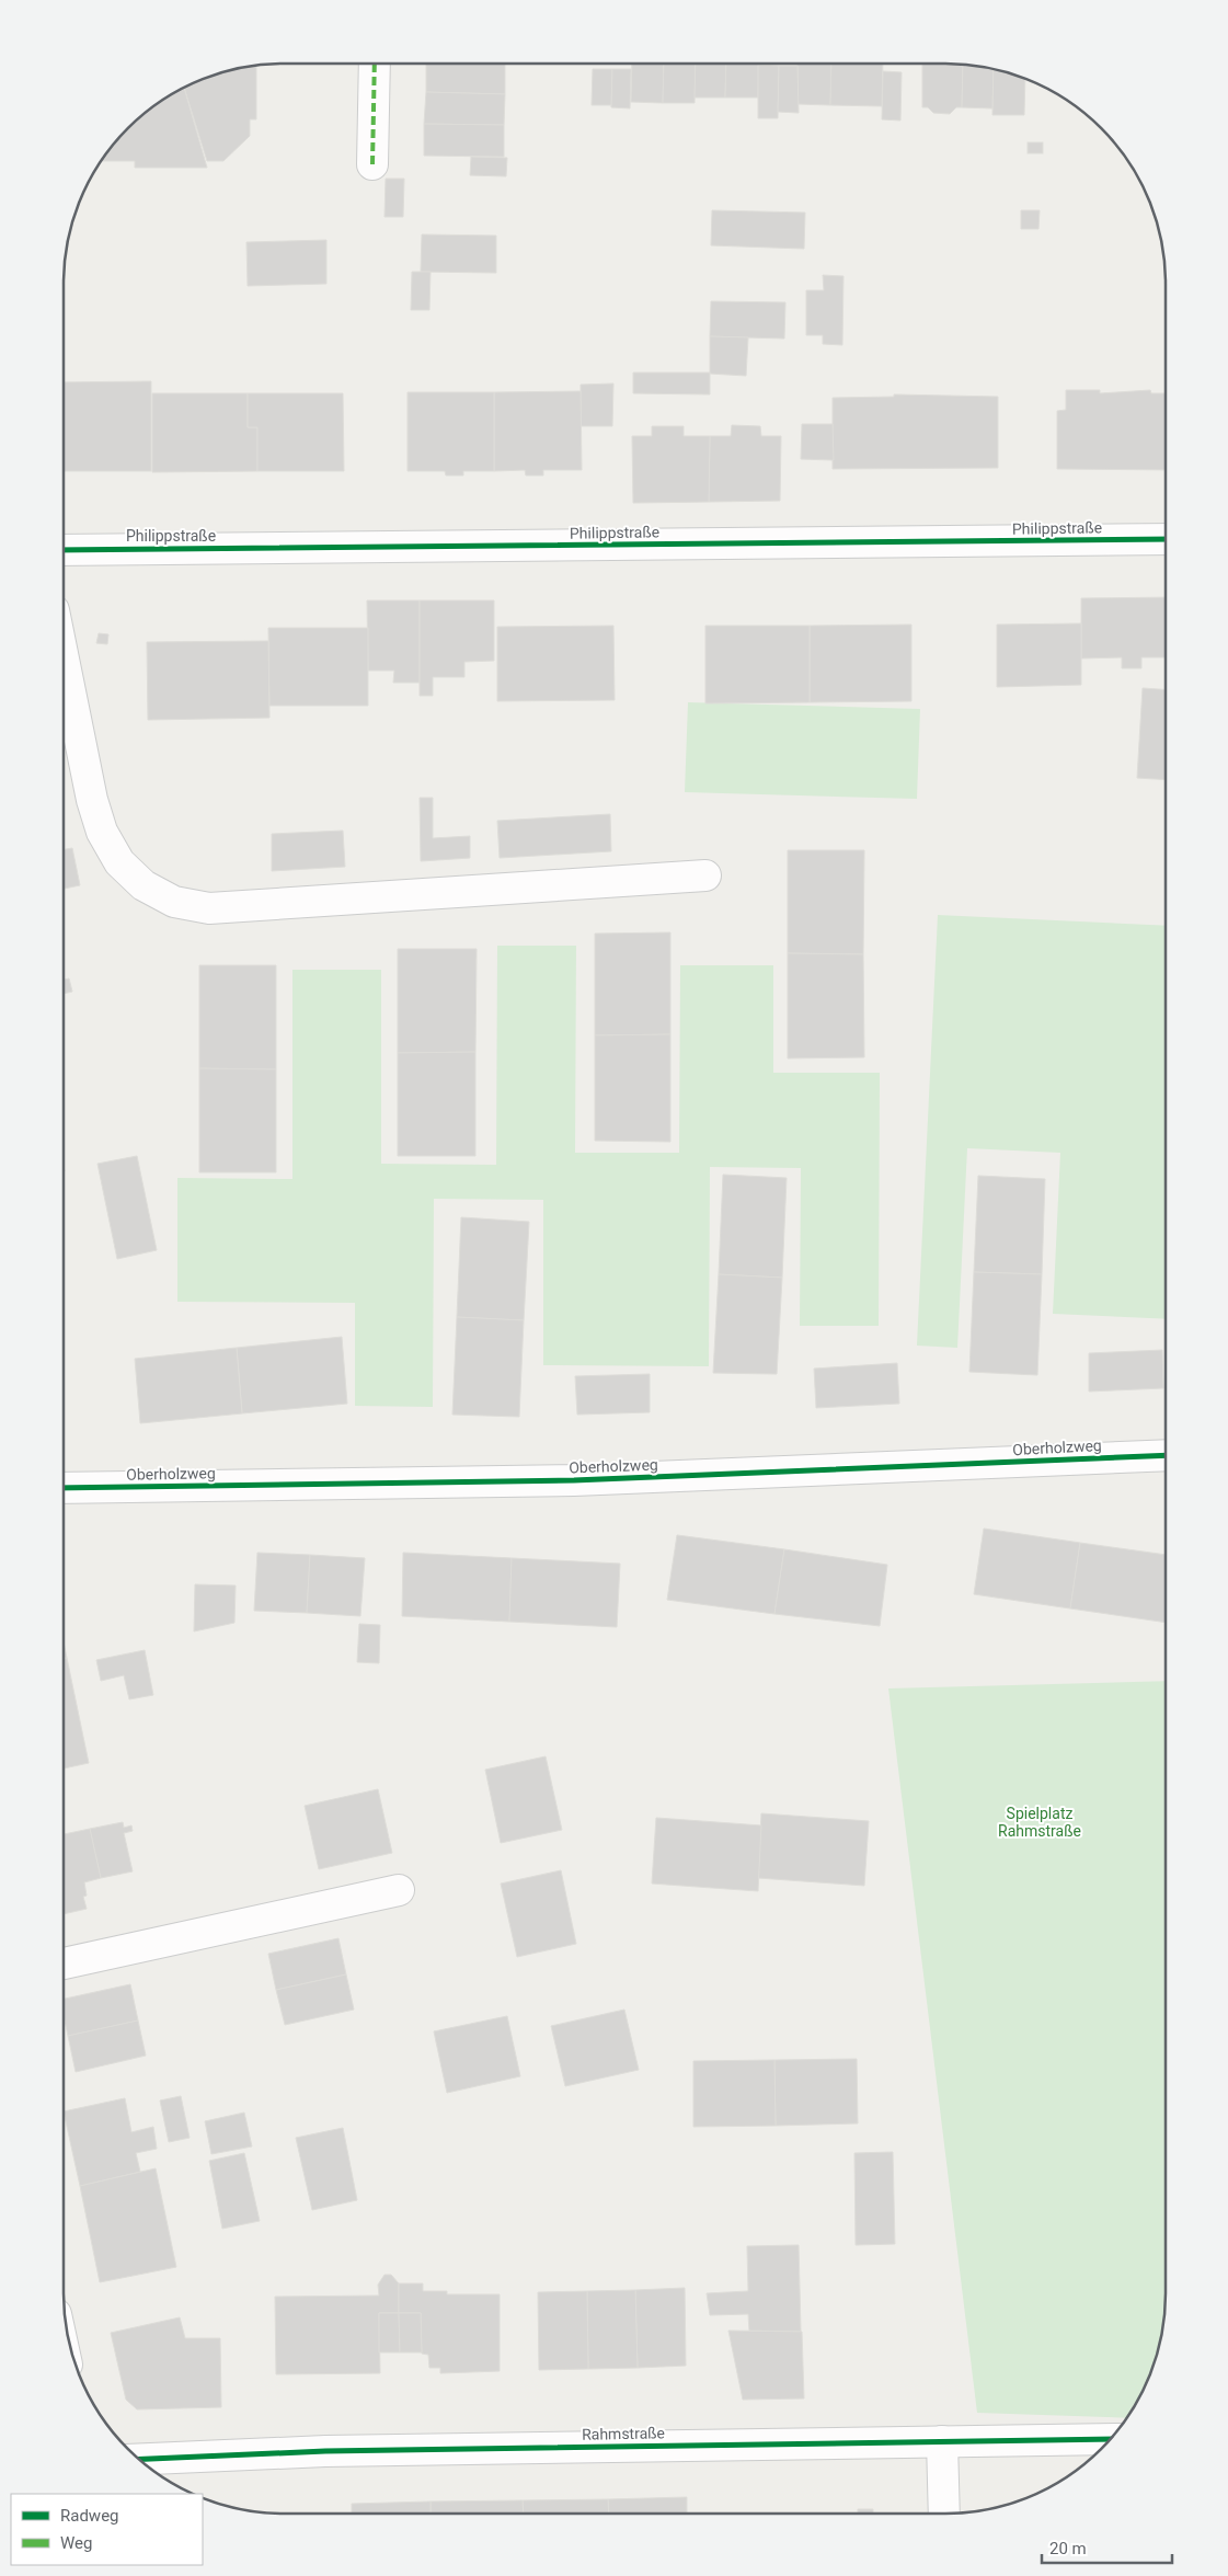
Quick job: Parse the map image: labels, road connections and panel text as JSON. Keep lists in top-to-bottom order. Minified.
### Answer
{"streets":{"street":["Philippstraße","Oberholzweg","Rahmstraße"]},"parks":["Spielplatz Rahmstraße"],"legend":["Radweg","Weg"],"scale_bar":"20 m"}
